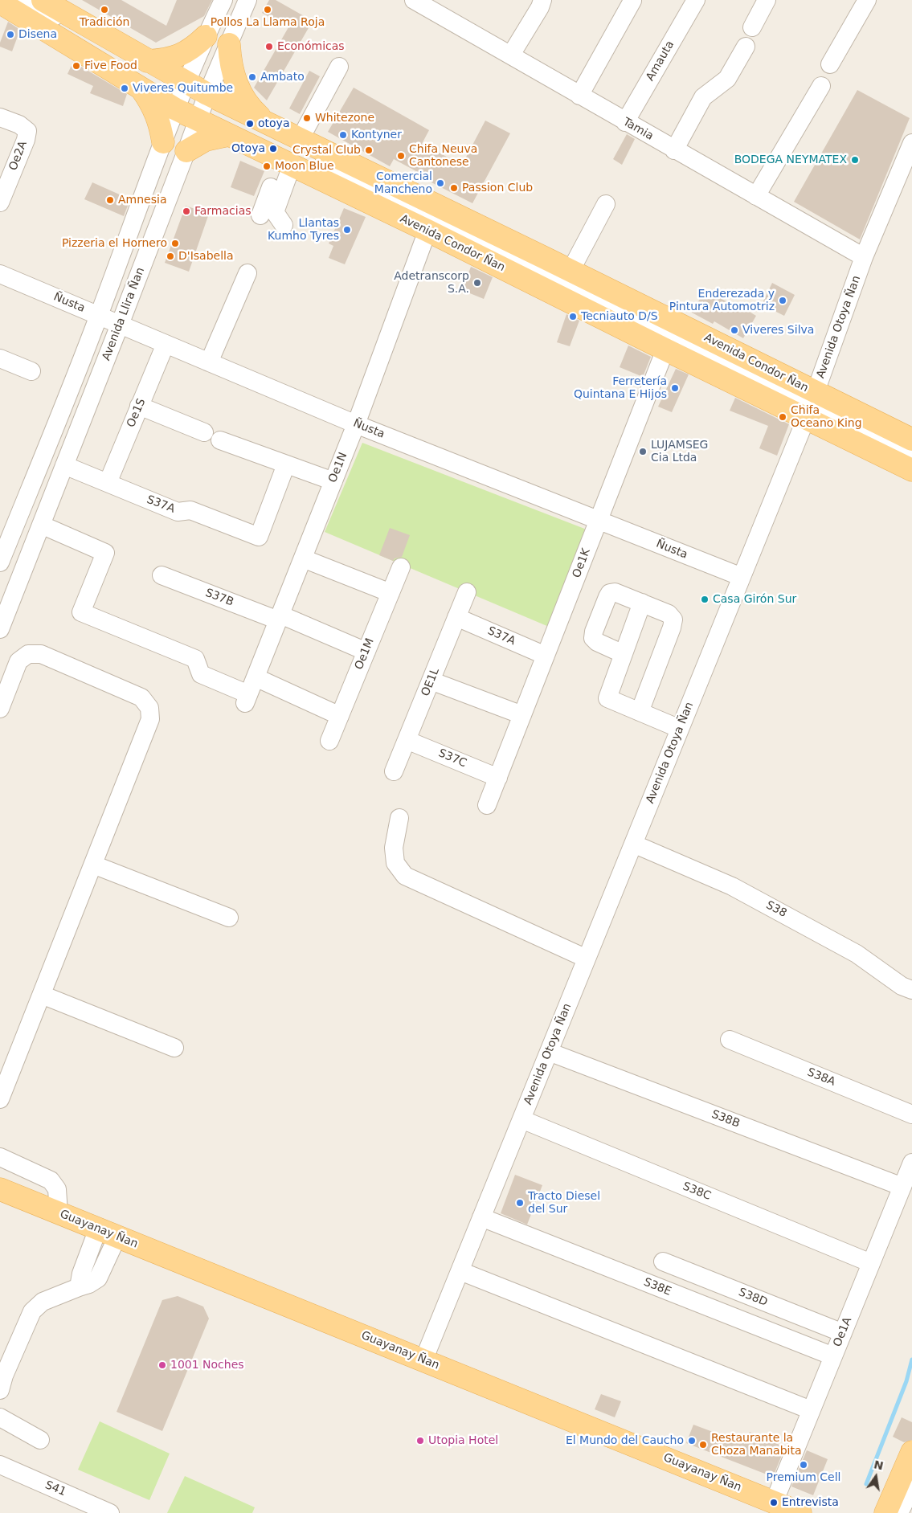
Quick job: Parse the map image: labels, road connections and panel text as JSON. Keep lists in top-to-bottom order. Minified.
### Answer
{"streets":{"main road":["Avenida Condor Ñan","Guayanay Ñan"],"street":["Amauta","Tamia","Oe2A","Ñusta","Avenida Llira Ñan","Avenida Otoya Ñan","Oe1S","Oe1N","S37A","Oe1K","S37B","Oe1M","OE1L","S37C","S38","S38A","S38B","S38C","S38E","S38D","Oe1A","S41"]},"crossings":[["Amauta","Tamia"],["Tamia","Avenida Otoya Ñan"],["Avenida Condor Ñan","Avenida Llira Ñan"],["Avenida Condor Ñan","Avenida Otoya Ñan"],["Avenida Condor Ñan","Oe1N"],["Avenida Condor Ñan","Oe1K"],["Ñusta","Avenida Llira Ñan"],["Ñusta","Avenida Otoya Ñan"],["Ñusta","Oe1S"],["Ñusta","Oe1N"],["Ñusta","Oe1K"],["Avenida Llira Ñan","Oe1N"],["Avenida Llira Ñan","S37A"],["Avenida Otoya Ñan","S38"],["Avenida Otoya Ñan","S38B"],["Avenida Otoya Ñan","S38C"],["Avenida Otoya Ñan","Guayanay Ñan"],["Avenida Otoya Ñan","S38E"],["Oe1S","S37A"],["Oe1N","S37B"],["S37A","Oe1K"],["S37A","OE1L"],["Oe1K","S37C"],["S37B","Oe1M"],["OE1L","S37C"],["S38B","Oe1A"],["S38C","Oe1A"],["Guayanay Ñan","Oe1A"],["S38E","Oe1A"],["S38D","Oe1A"]],"places":["Tradición","Pollos La Llama Roja","Disena","Económicas","Five Food","Ambato","Viveres Quitumbe","Whitezone","otoya","Kontyner","Otoya","Crystal Club","Chifa Neuva Cantonese","BODEGA NEYMATEX","Moon Blue","Comercial Mancheno","Passion Club","Amnesia","Farmacias","Llantas Kumho Tyres","Pizzeria el Hornero","D'Isabella","Adetranscorp S.A.","Enderezada y Pintura Automotriz","Tecniauto D/S","Viveres Silva","Ferretería Quintana E Hijos","Chifa Oceano King","LUJAMSEG Cia Ltda","Casa Girón Sur","Tracto Diesel del Sur","1001 Noches","Utopia Hotel","El Mundo del Caucho","Restaurante la Choza Manabita","Premium Cell","Entrevista"],"north":"top"}
